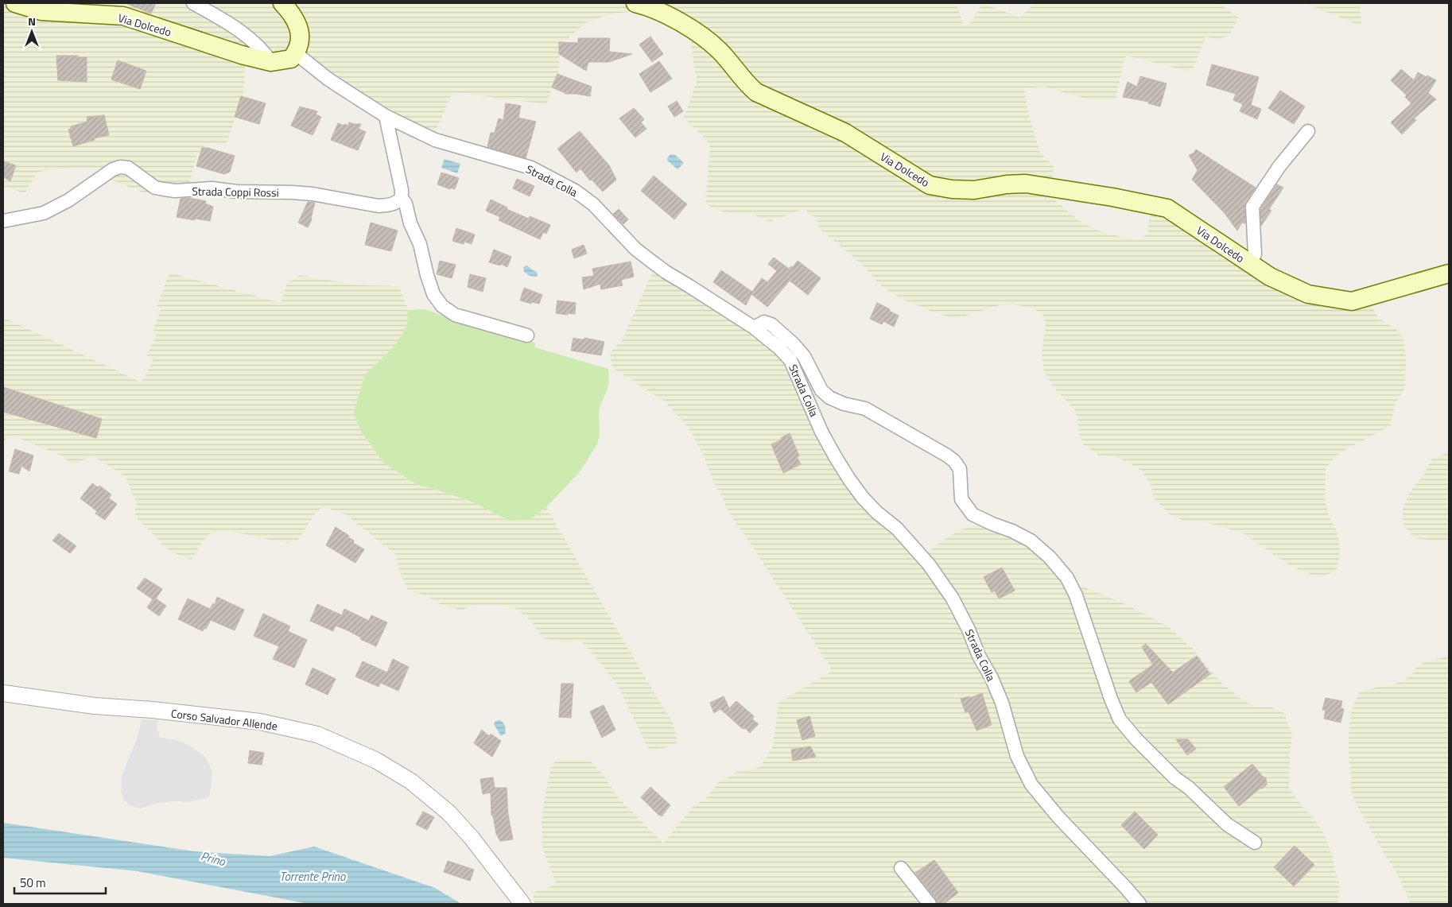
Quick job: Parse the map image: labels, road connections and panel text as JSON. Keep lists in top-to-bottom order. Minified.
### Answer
{"streets":{"main road":["Via Dolcedo"],"street":["Strada Colla","Strada Coppi Rossi","Corso Salvador Allende"]},"crossings":[["Via Dolcedo","Strada Colla"]],"water":["Prino","Torrente Prino"],"scale_bar":"50 m","north":"top"}
